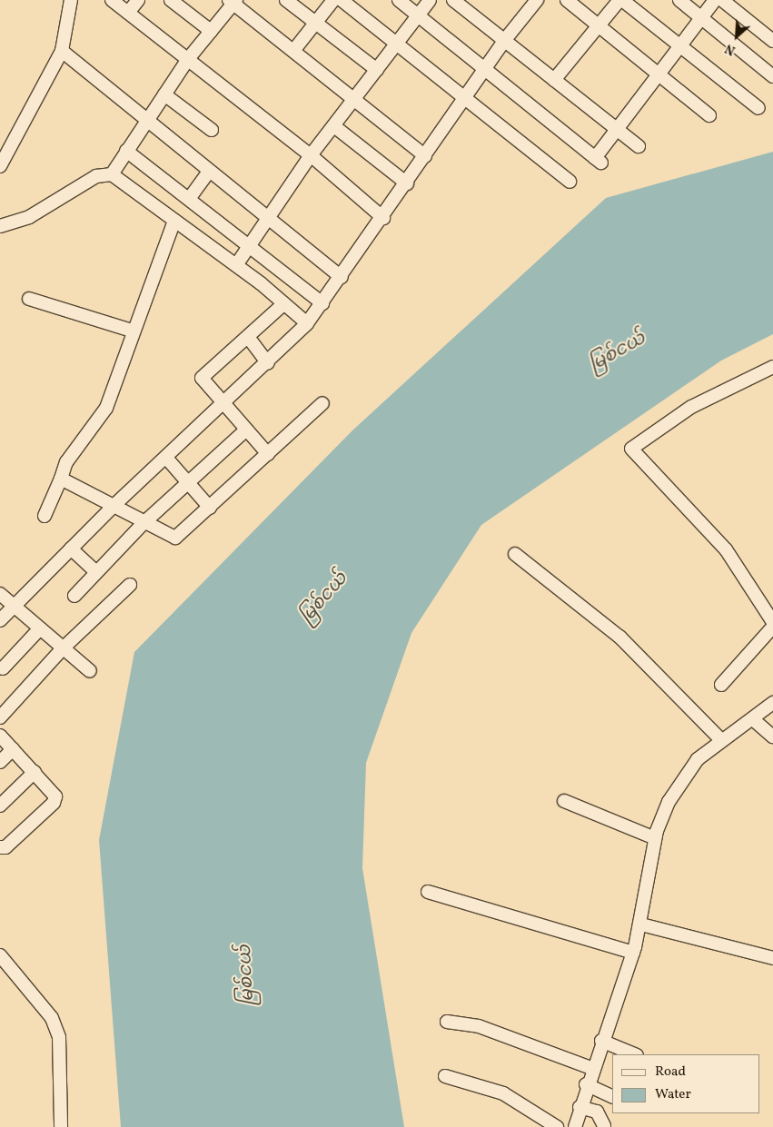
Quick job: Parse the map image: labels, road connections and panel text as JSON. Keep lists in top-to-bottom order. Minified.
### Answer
{"water":["မြစ်ငယ်"],"legend":["Road","Water"],"north":"bottom left"}
